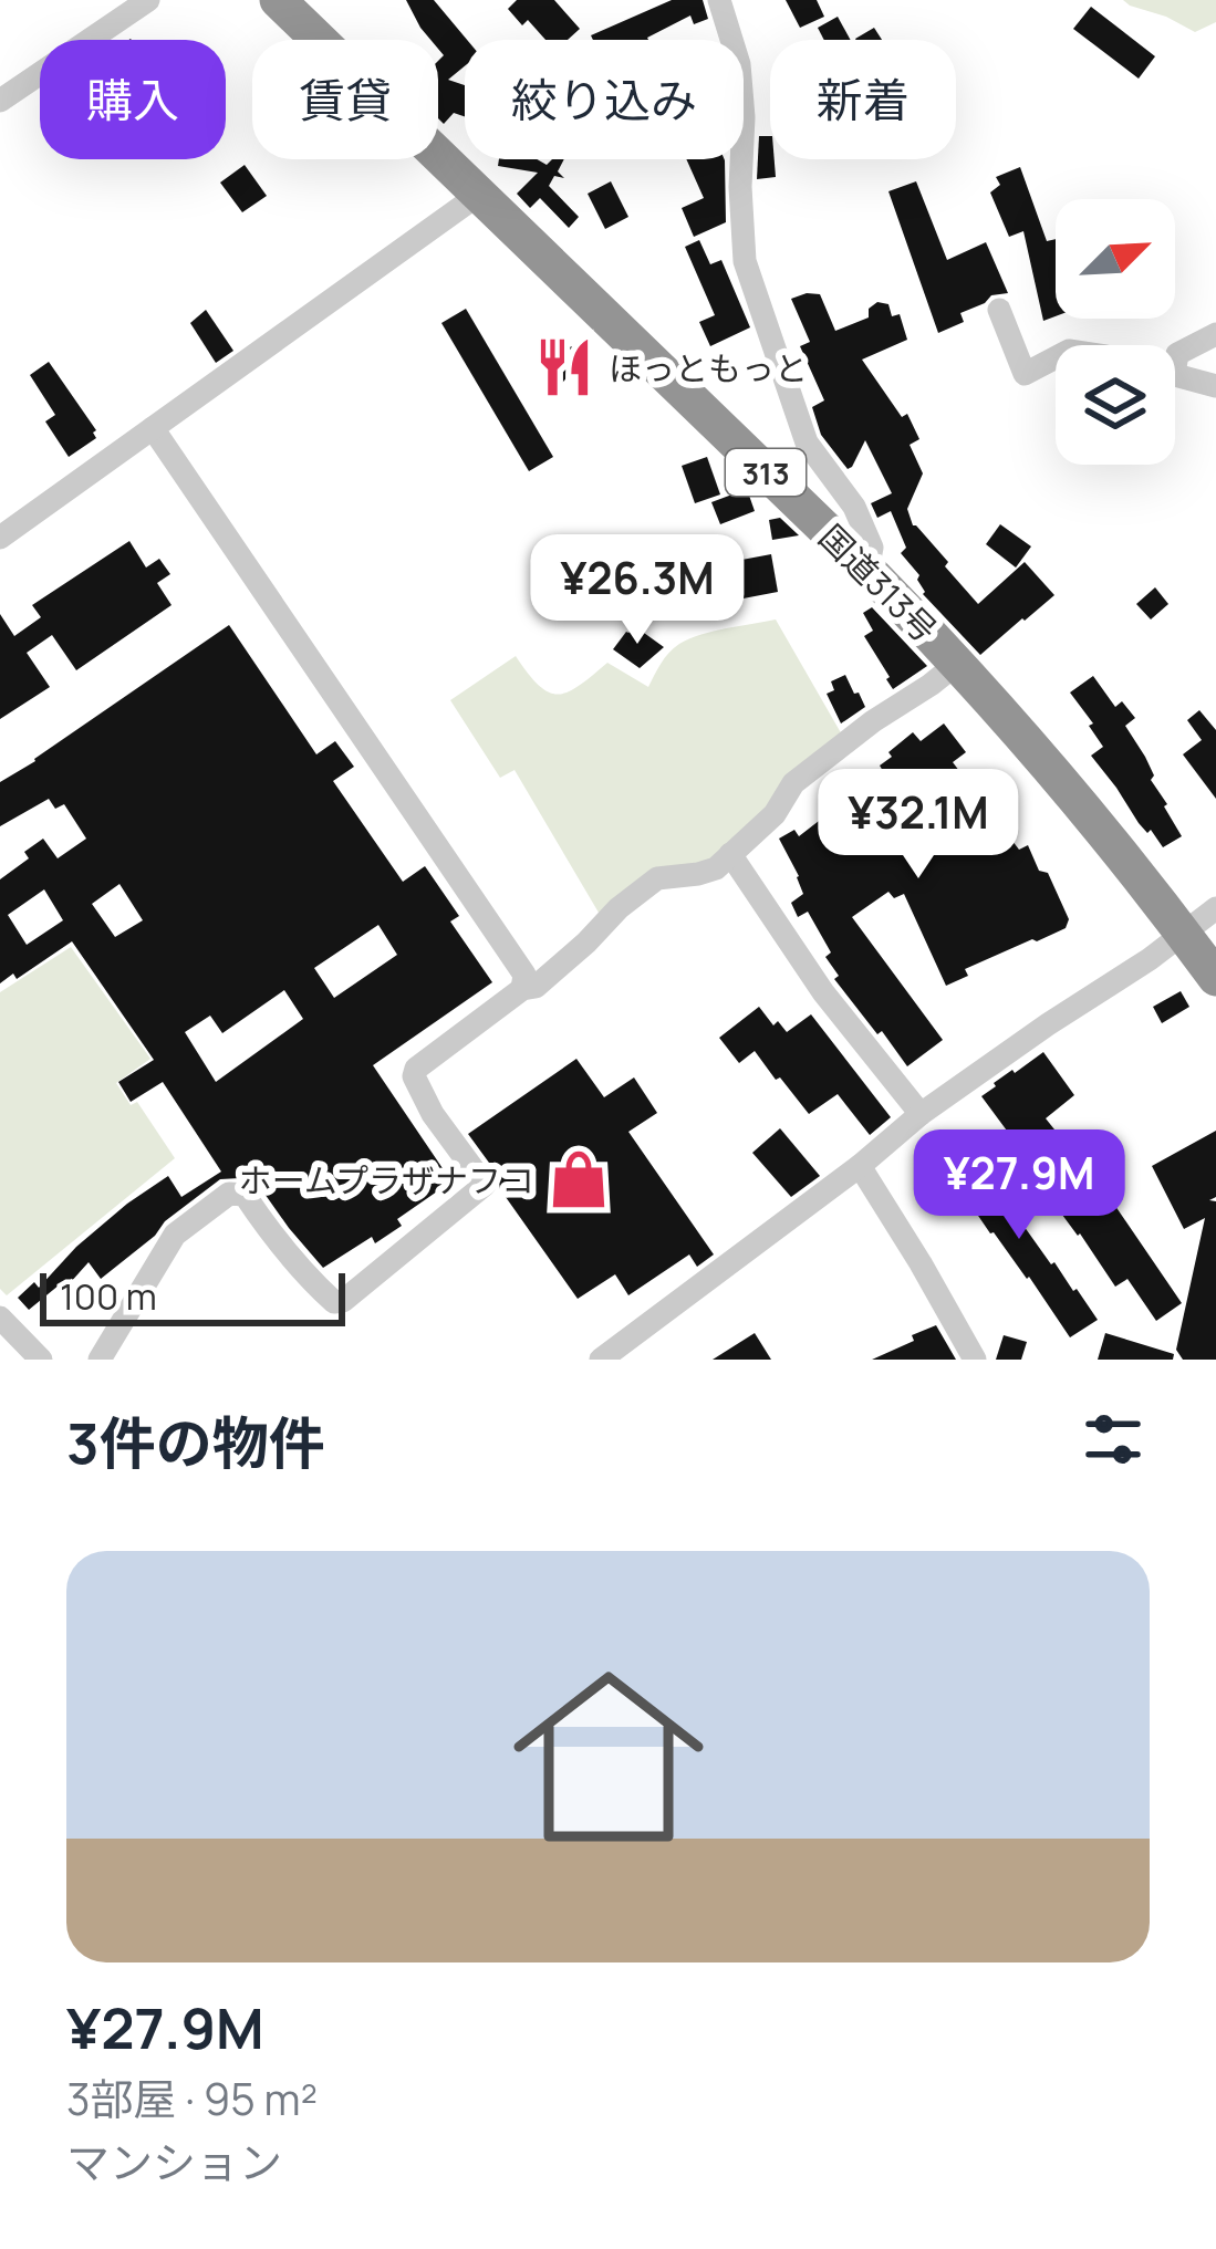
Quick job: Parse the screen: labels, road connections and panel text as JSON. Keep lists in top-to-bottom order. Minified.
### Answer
{"streets":{"highway":["313","国道313号"]},"places":{"restaurant":["ほっともっと"],"shop":["ホームプラザナフコ"]},"scale_bar":"100 m","north":"top right","page":{"chip":["購入","賃貸","絞り込み","新着"],"price":["¥26.3M","¥32.1M","¥27.9M"],"scale":"100 m","heading":"3件の物件","list":[{"name":"¥27.9M","note":"3部屋 · 95 m² · マンション"}]}}
